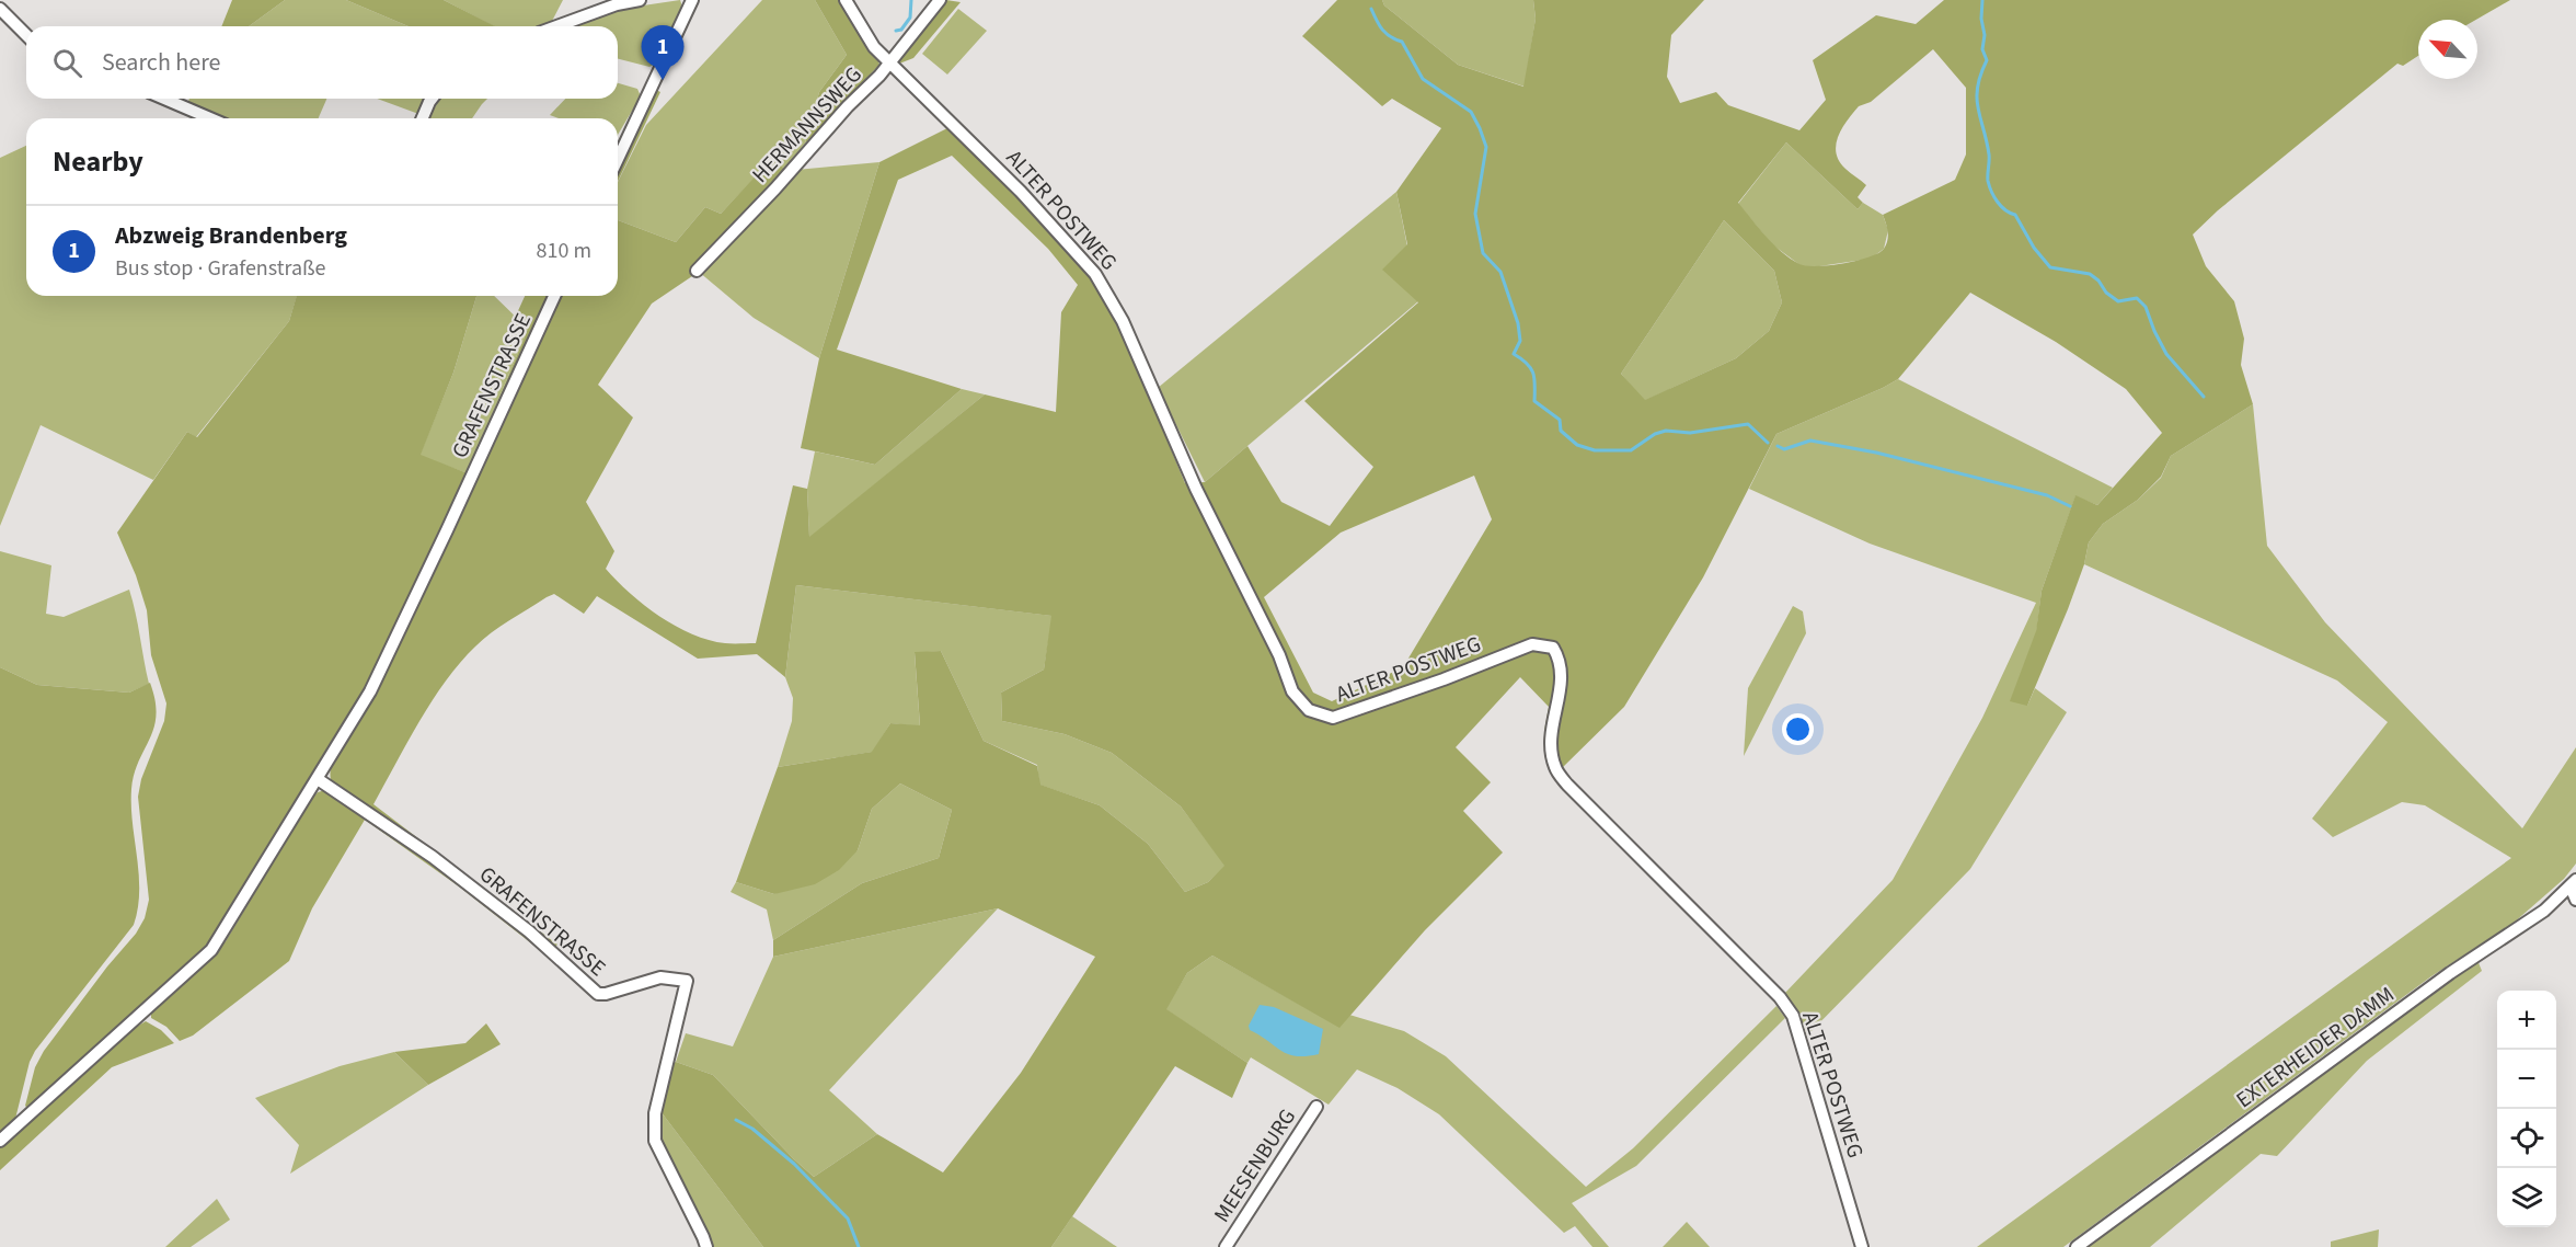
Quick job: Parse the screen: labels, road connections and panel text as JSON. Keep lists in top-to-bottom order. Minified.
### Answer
{"streets":{"street":["HERMANNSWEG","ALTER POSTWEG","GRAFENSTRASSE","EXTERHEIDER DAMM","MEESENBURG"]},"crossings":[["HERMANNSWEG","ALTER POSTWEG"]],"north":"top left","page":{"pins":"1","search":"Search here","heading":"Nearby","list":[{"mark":"1","name":"Abzweig Brandenberg","note":"Bus stop · Grafenstraße","value":"810 m"}],"map_buttons":["+","−"]}}
